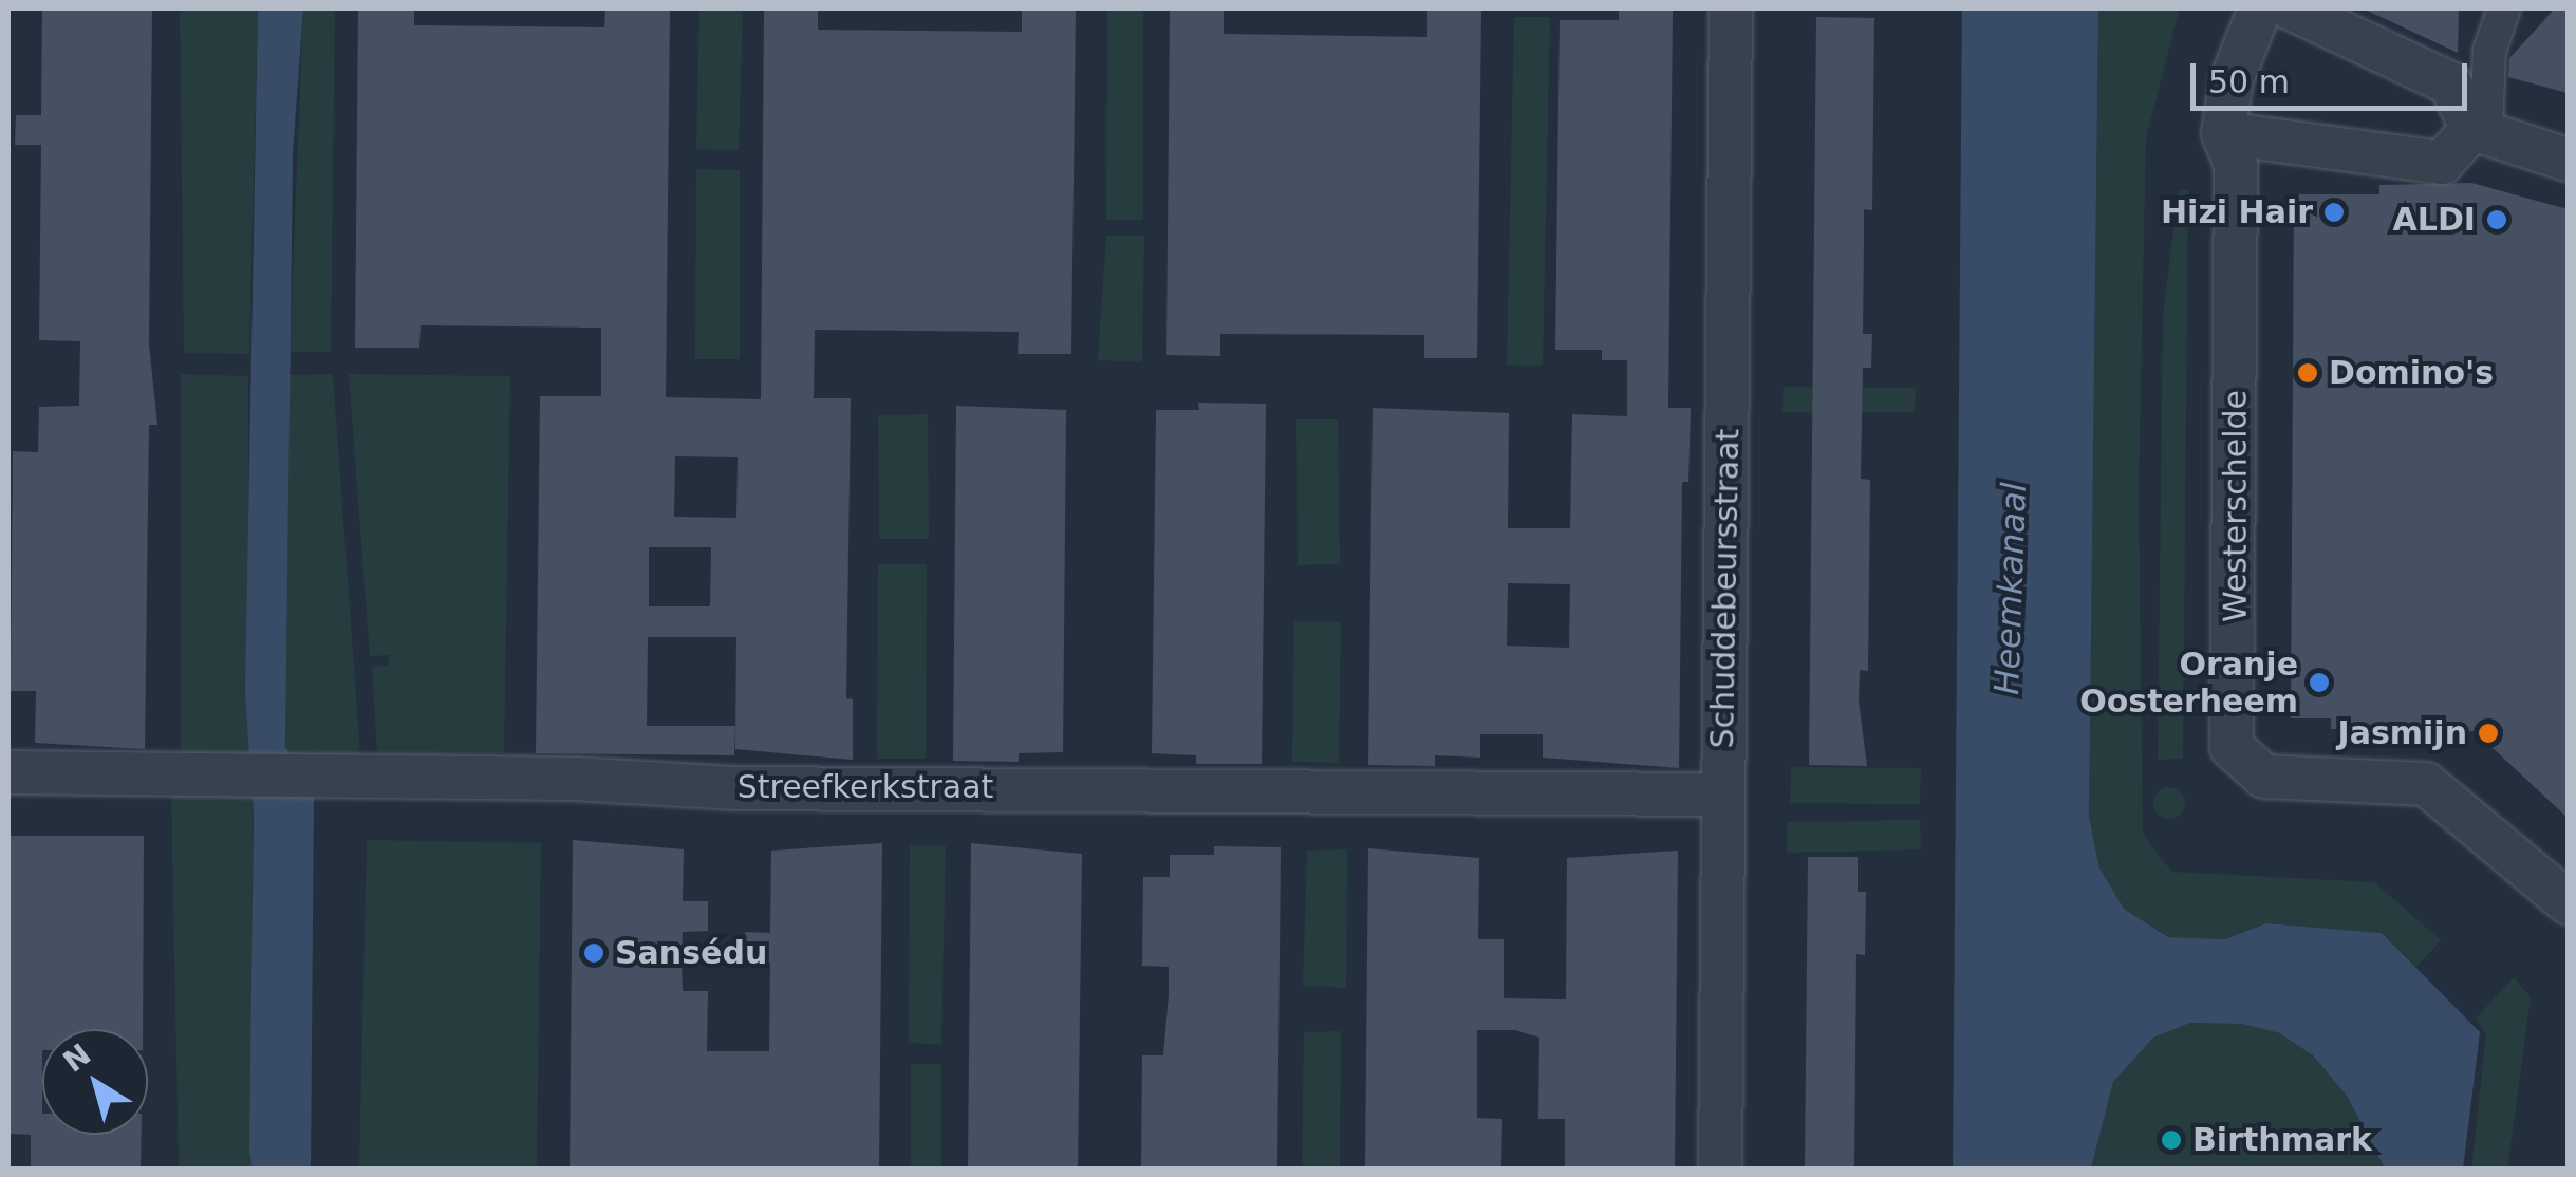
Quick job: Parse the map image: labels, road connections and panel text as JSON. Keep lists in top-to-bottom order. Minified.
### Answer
{"streets":{"street":["Westerschelde","Schuddebeursstraat","Streefkerkstraat"]},"crossings":[["Schuddebeursstraat","Streefkerkstraat"]],"water":["Heemkanaal"],"places":["Hizi Hair","ALDI","Domino's","Oranje Oosterheem","Jasmijn","Sansédu","Birthmark"],"scale_bar":"50 m","north":"top left"}
